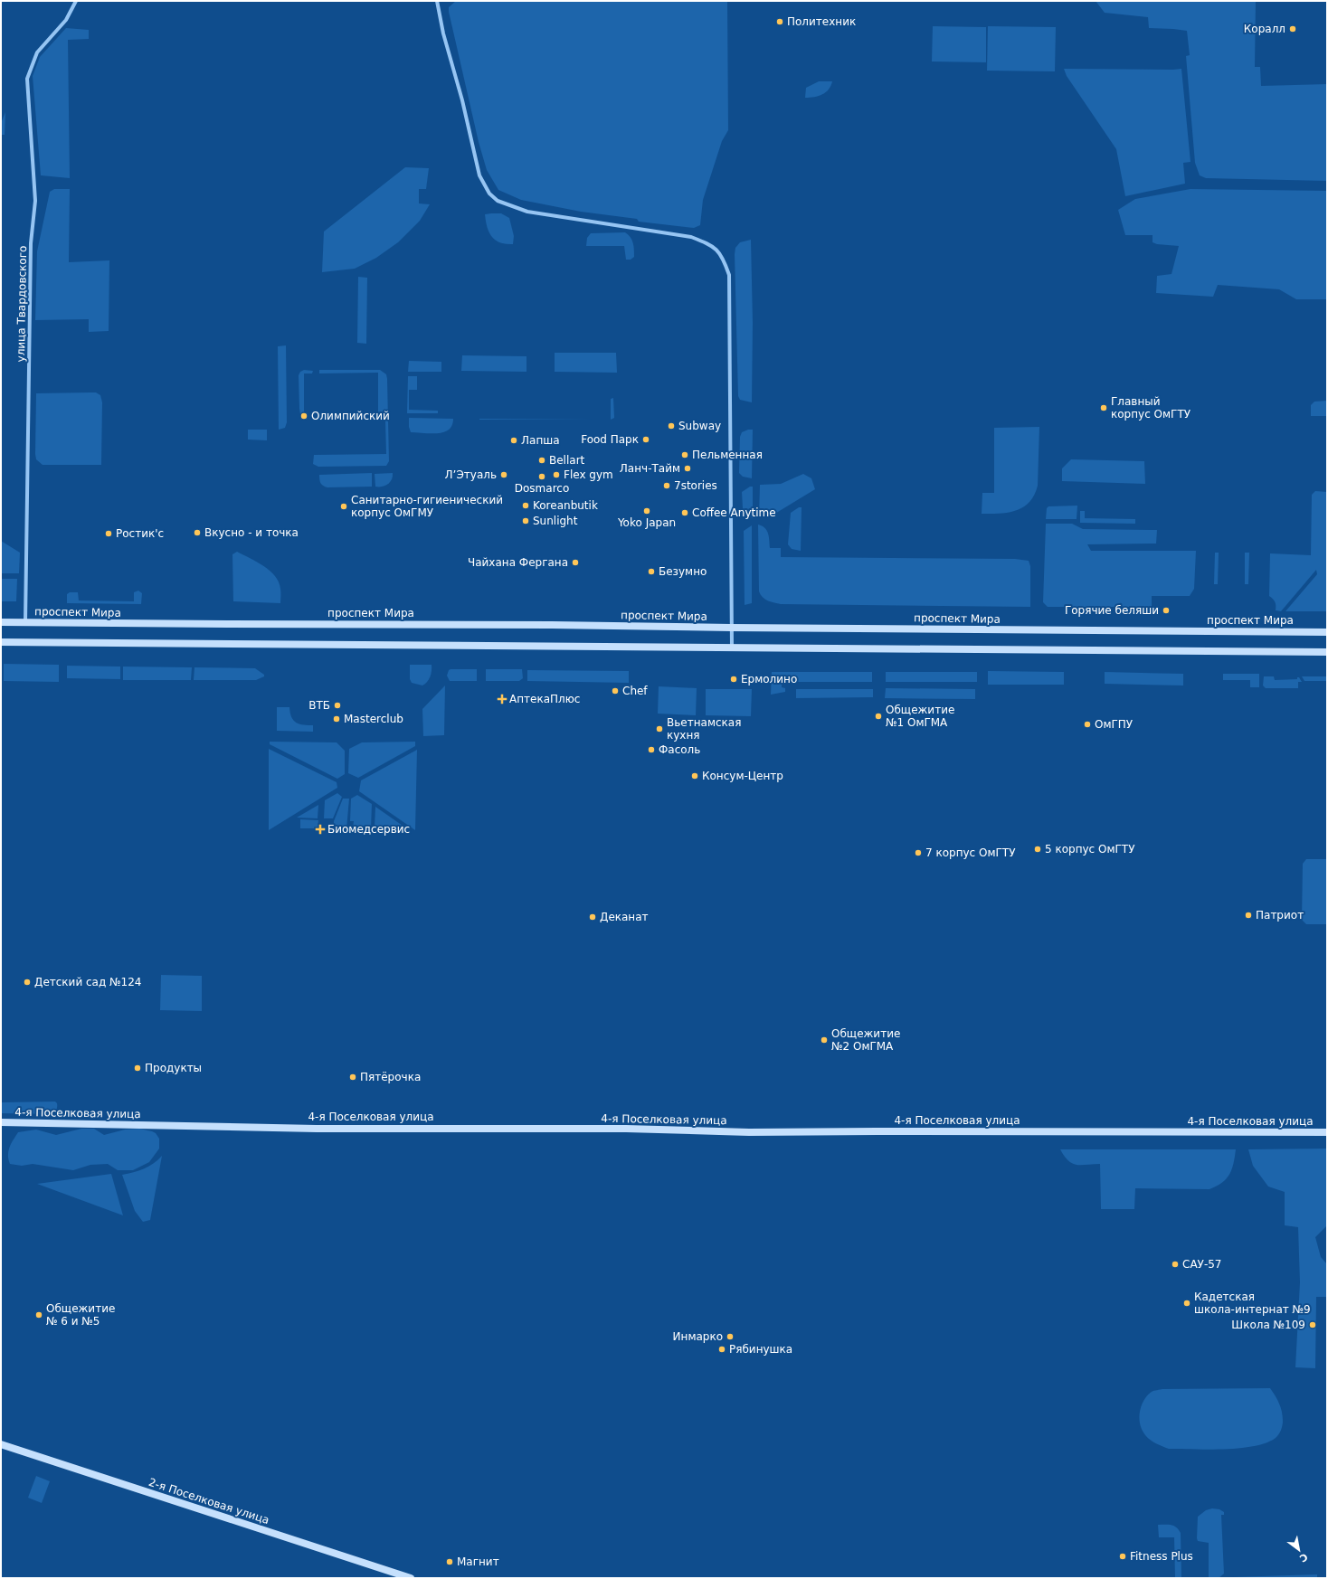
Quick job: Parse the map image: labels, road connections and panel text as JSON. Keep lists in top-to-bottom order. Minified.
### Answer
{"streets":{"main road":["проспект Мира","4-я Поселковая улица","2-я Поселковая улица"],"street":["улица Твардовского"]},"crossings":[["улица Твардовского","проспект Мира"]],"places":{"other":["Политехник","Коралл","Главный корпус ОмГТУ","Олимпийский","Subway","Food Парк","Лапша","Пельменная","Bellart","Ланч-Тайм","Л’Этуаль","Flex gym","Dosmarco","7stories","Koreanbutik","Санитарно-гигиенический корпус ОмГМУ","Yoko Japan","Coffee Anytime","Sunlight","Вкусно - и точка","Ростик'с","Чайхана Фергана","Безумно","Горячие беляши","Ермолино","Chef","ВТБ","Общежитие №1 ОмГМА","Masterclub","ОмГПУ","Вьетнамская кухня","Фасоль","Консум-Центр","5 корпус ОмГТУ","7 корпус ОмГТУ","Патриот","Деканат","Детский сад №124","Общежитие №2 ОмГМА","Продукты","Пятёрочка","САУ-57","Кадетская школа-интернат №9","Общежитие № 6 и №5","Школа №109","Инмарко","Рябинушка","Fitness Plus","Магнит"],"health":["АптекаПлюс","Биомедсервис"]},"north":"bottom right"}
